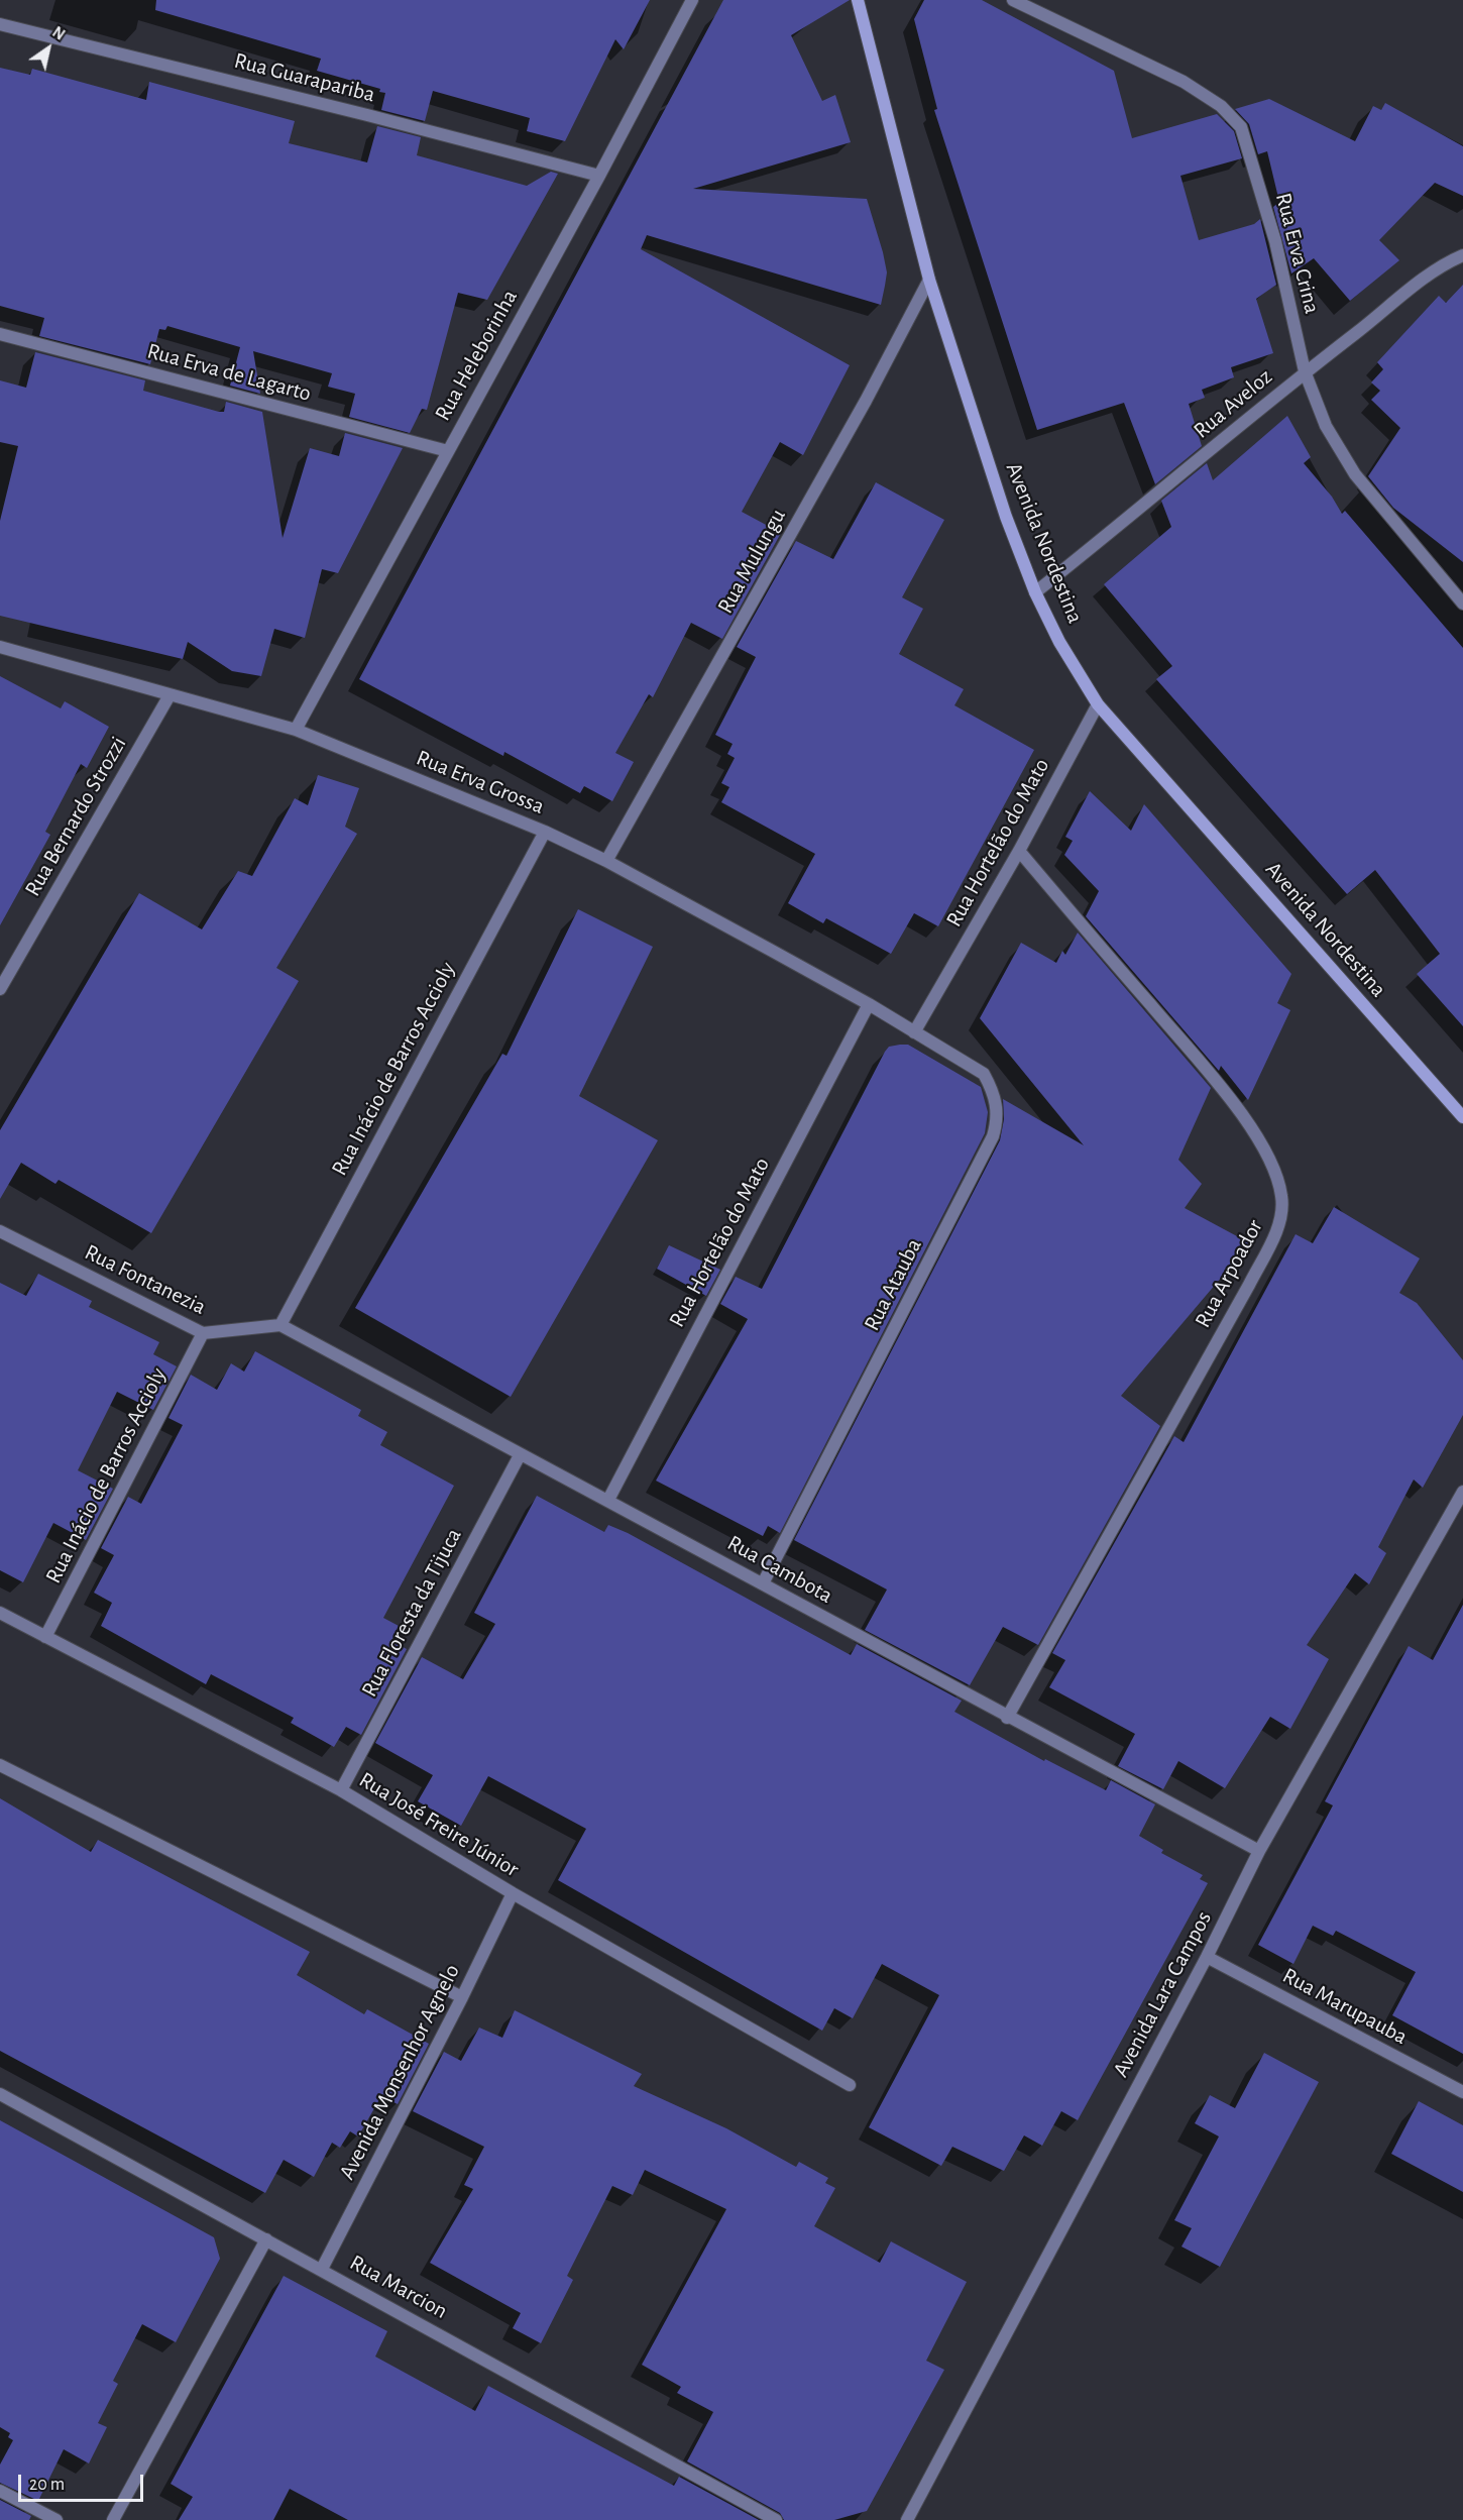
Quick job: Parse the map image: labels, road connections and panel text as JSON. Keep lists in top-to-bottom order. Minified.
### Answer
{"streets":{"main road":["Avenida Nordestina"],"street":["Rua Guarapariba","Rua Erva Crina","Rua Heleborinha","Rua Erva de Lagarto","Rua Aveloz","Rua Mulungu","Rua Erva Grossa","Rua Bernardo Strozzi","Rua Hortelão do Mato","Rua Inácio de Barros Accioly","Rua Arpoador","Rua Fontanezia","Rua Atauba","Rua Cambota","Rua Floresta da Tijuca","Rua José Freire Júnior","Avenida Lara Campos","Rua Marupauba","Avenida Monsenhor Agnelo","Rua Marcion"]},"crossings":[["Rua Guarapariba","Rua Heleborinha"],["Rua Erva Crina","Rua Aveloz"],["Rua Heleborinha","Rua Erva de Lagarto"],["Rua Heleborinha","Rua Erva Grossa"],["Rua Aveloz","Avenida Nordestina"],["Avenida Nordestina","Rua Mulungu"],["Avenida Nordestina","Rua Hortelão do Mato"],["Rua Mulungu","Rua Erva Grossa"],["Rua Erva Grossa","Rua Bernardo Strozzi"],["Rua Erva Grossa","Rua Hortelão do Mato"],["Rua Erva Grossa","Rua Inácio de Barros Accioly"],["Rua Erva Grossa","Rua Atauba"],["Rua Hortelão do Mato","Rua Arpoador"],["Rua Hortelão do Mato","Rua Atauba"],["Rua Hortelão do Mato","Rua Cambota"],["Rua Inácio de Barros Accioly","Rua Fontanezia"],["Rua Inácio de Barros Accioly","Rua Cambota"],["Rua Inácio de Barros Accioly","Rua José Freire Júnior"],["Rua Arpoador","Rua Cambota"],["Rua Fontanezia","Rua Cambota"],["Rua Atauba","Rua Cambota"],["Rua Cambota","Rua Floresta da Tijuca"],["Rua Cambota","Avenida Lara Campos"],["Rua Floresta da Tijuca","Rua José Freire Júnior"],["Rua José Freire Júnior","Avenida Monsenhor Agnelo"],["Avenida Lara Campos","Rua Marupauba"],["Avenida Monsenhor Agnelo","Rua Marcion"]],"scale_bar":"20 m","north":"top right"}
